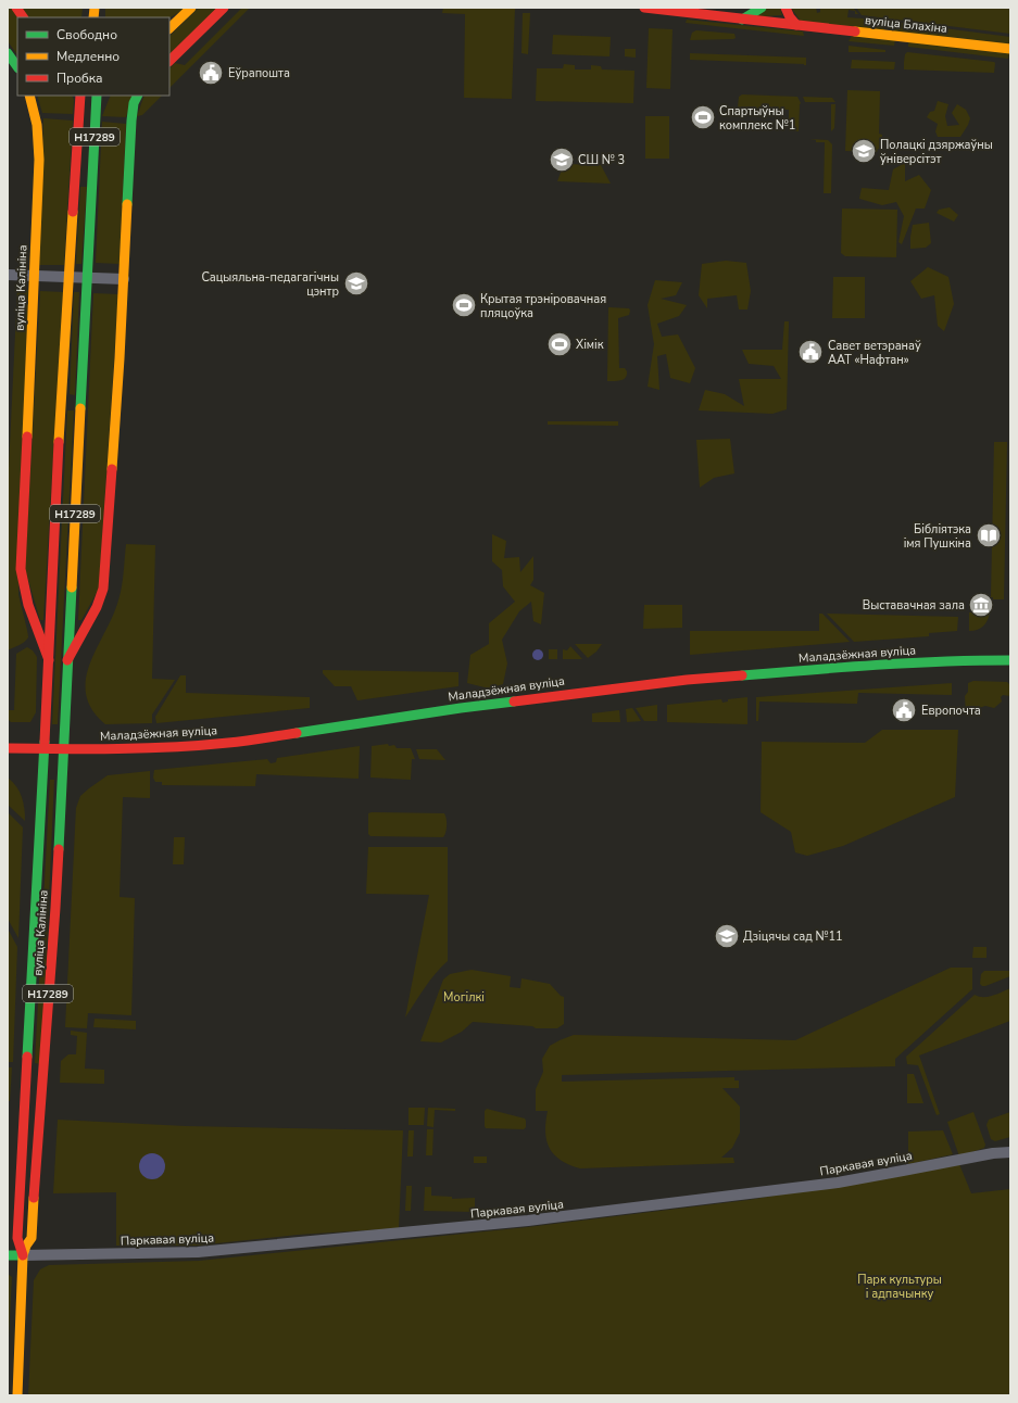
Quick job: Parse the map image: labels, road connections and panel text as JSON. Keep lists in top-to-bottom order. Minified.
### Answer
{"streets":{"main road":["вуліца Блахіна","Н17289","вуліца Калініна","Маладзёжная вуліца"],"street":["Паркавая вуліца"]},"crossings":[["вуліца Калініна","Маладзёжная вуліца"],["вуліца Калініна","Паркавая вуліца"]],"parks":["Могілкі","Парк культуры і адпачынку"],"places":{"public building":["Еўрапошта","Савет ветэранаў ААТ «Нафтан»","Европочта"],"sports":["Спартыўны комплекс №1","Крытая трэніровачная пляцоўка","Хімік"],"school or university":["Полацкі дзяржаўны ўніверсітэт","СШ № 3","Сацыяльна-педагагічны цэнтр","Дзіцячы сад №11"],"library":["Бібліятэка імя Пушкіна"],"museum":["Выставачная зала"]},"legend":["Свободно","Медленно","Пробка"]}
